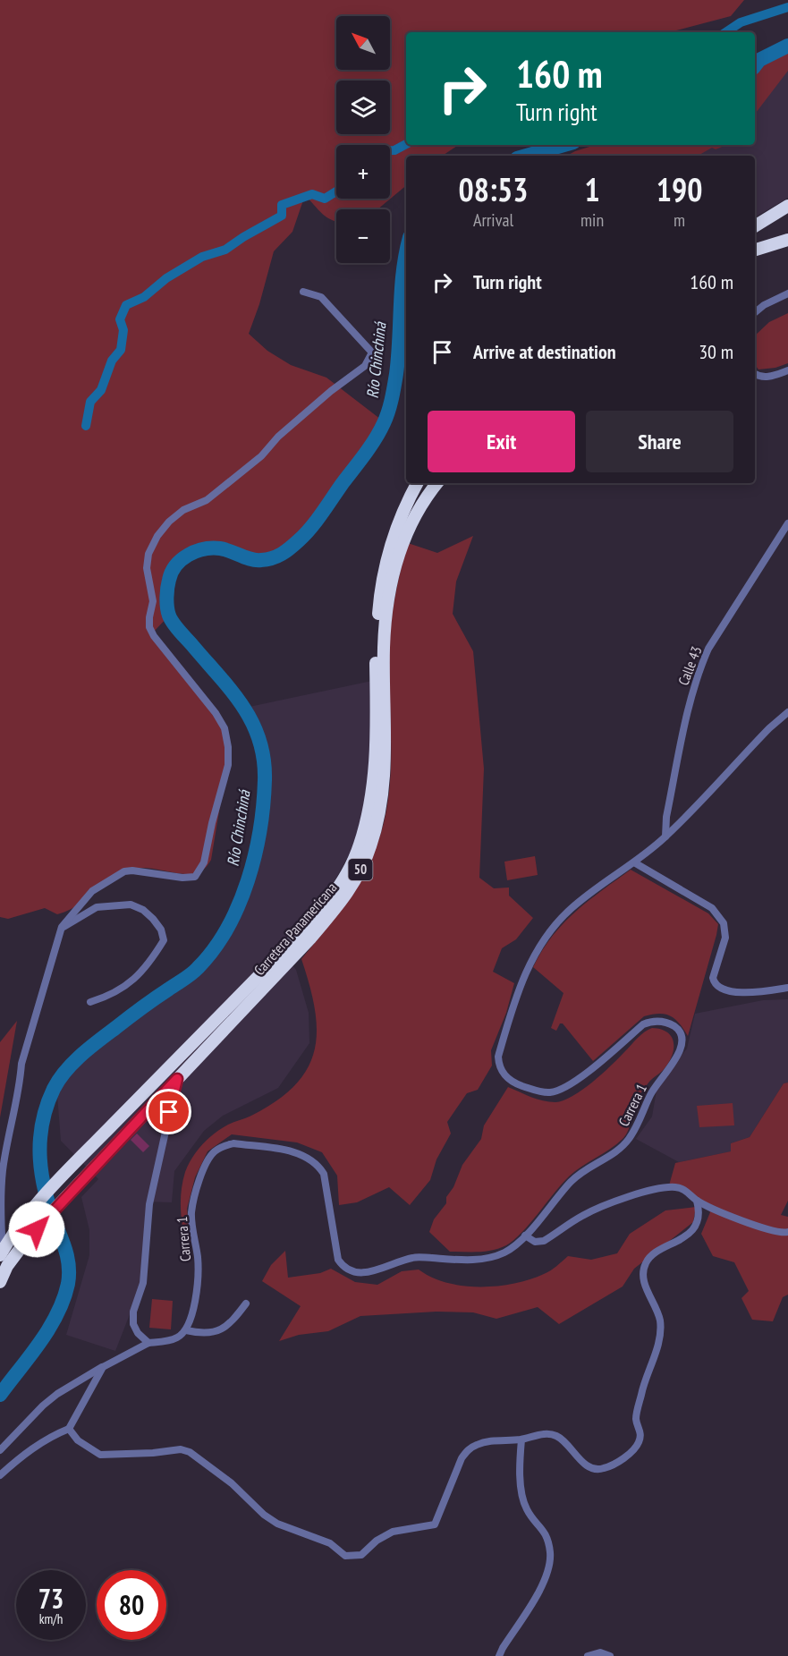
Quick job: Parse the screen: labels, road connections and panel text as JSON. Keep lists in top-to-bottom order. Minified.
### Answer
{"streets":{"highway":["50","Carretera Panamericana"],"street":["Calle 43","Carrera 1"]},"crossings":[["Calle 43","Carrera 1"]],"water":["Río Chinchiná"],"north":"top left","page":{"map_buttons":["+","−"],"turn":["160 m","Turn right"],"eta":["08:53","Arrival","1","min","190","m"],"list":[{"name":"Turn right","value":"160 m"},{"name":"Arrive at destination","value":"30 m"}],"buttons":["Exit","Share"],"speed":"73 km/h","limit":"80"}}
